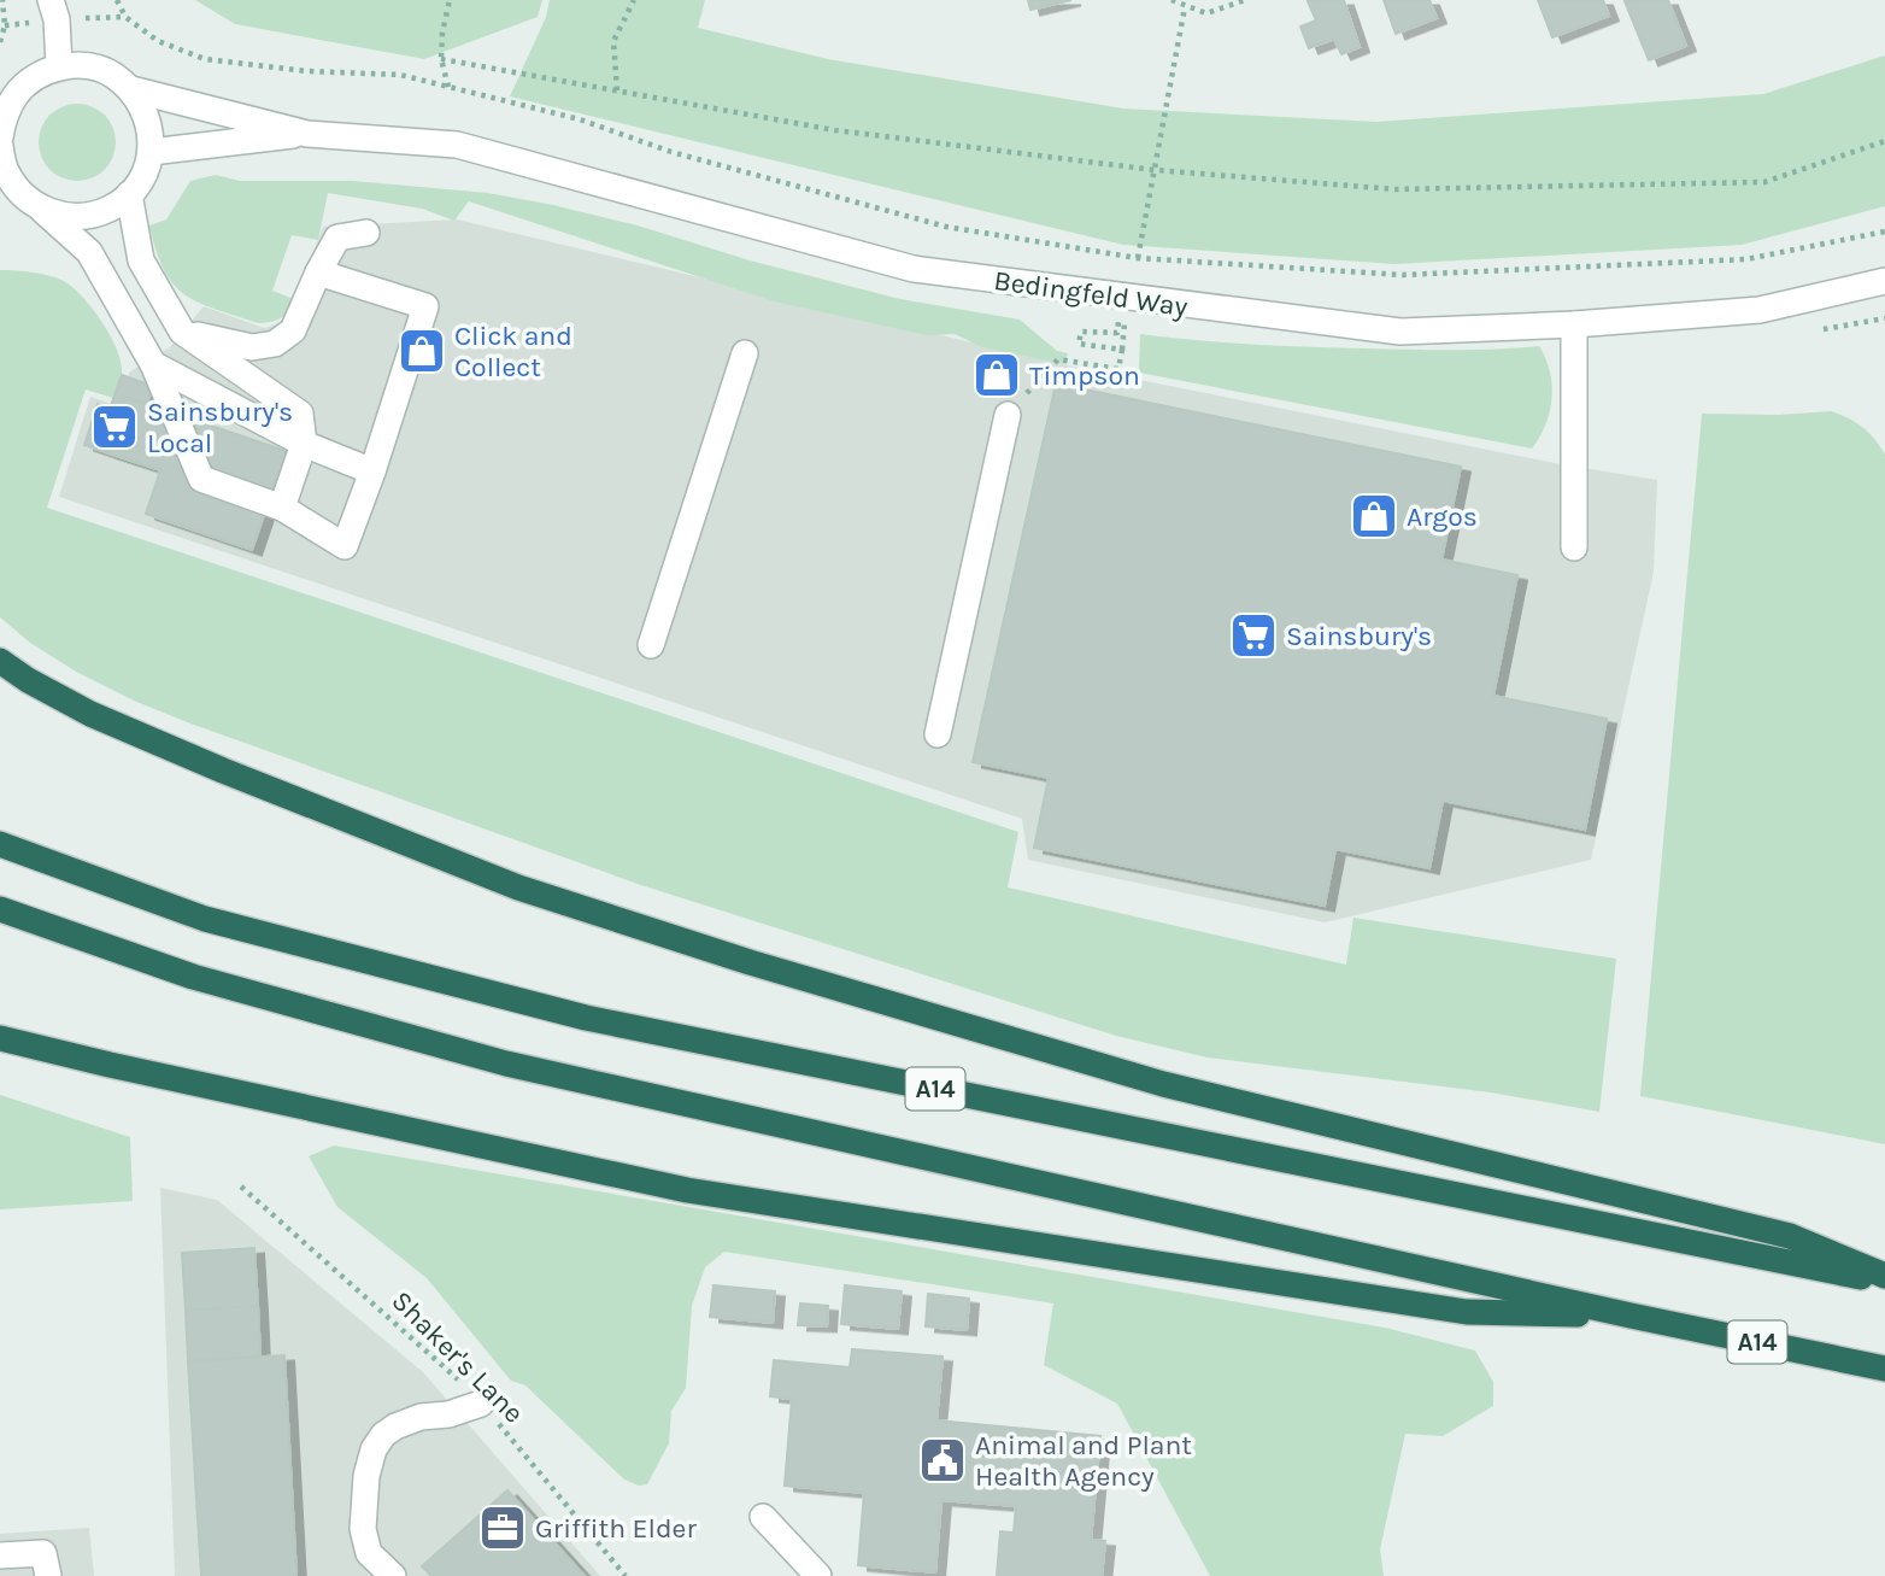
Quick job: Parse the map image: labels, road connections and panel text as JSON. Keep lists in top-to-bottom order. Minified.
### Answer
{"streets":{"highway":["A14"],"street":["Bedingfeld Way"],"path":["Shaker's Lane"]},"places":{"shop":["Click and Collect","Timpson","Argos"],"supermarket":["Sainsbury's Local","Sainsbury's"],"public building":["Animal and Plant Health Agency"],"office":["Griffith Elder"]}}
